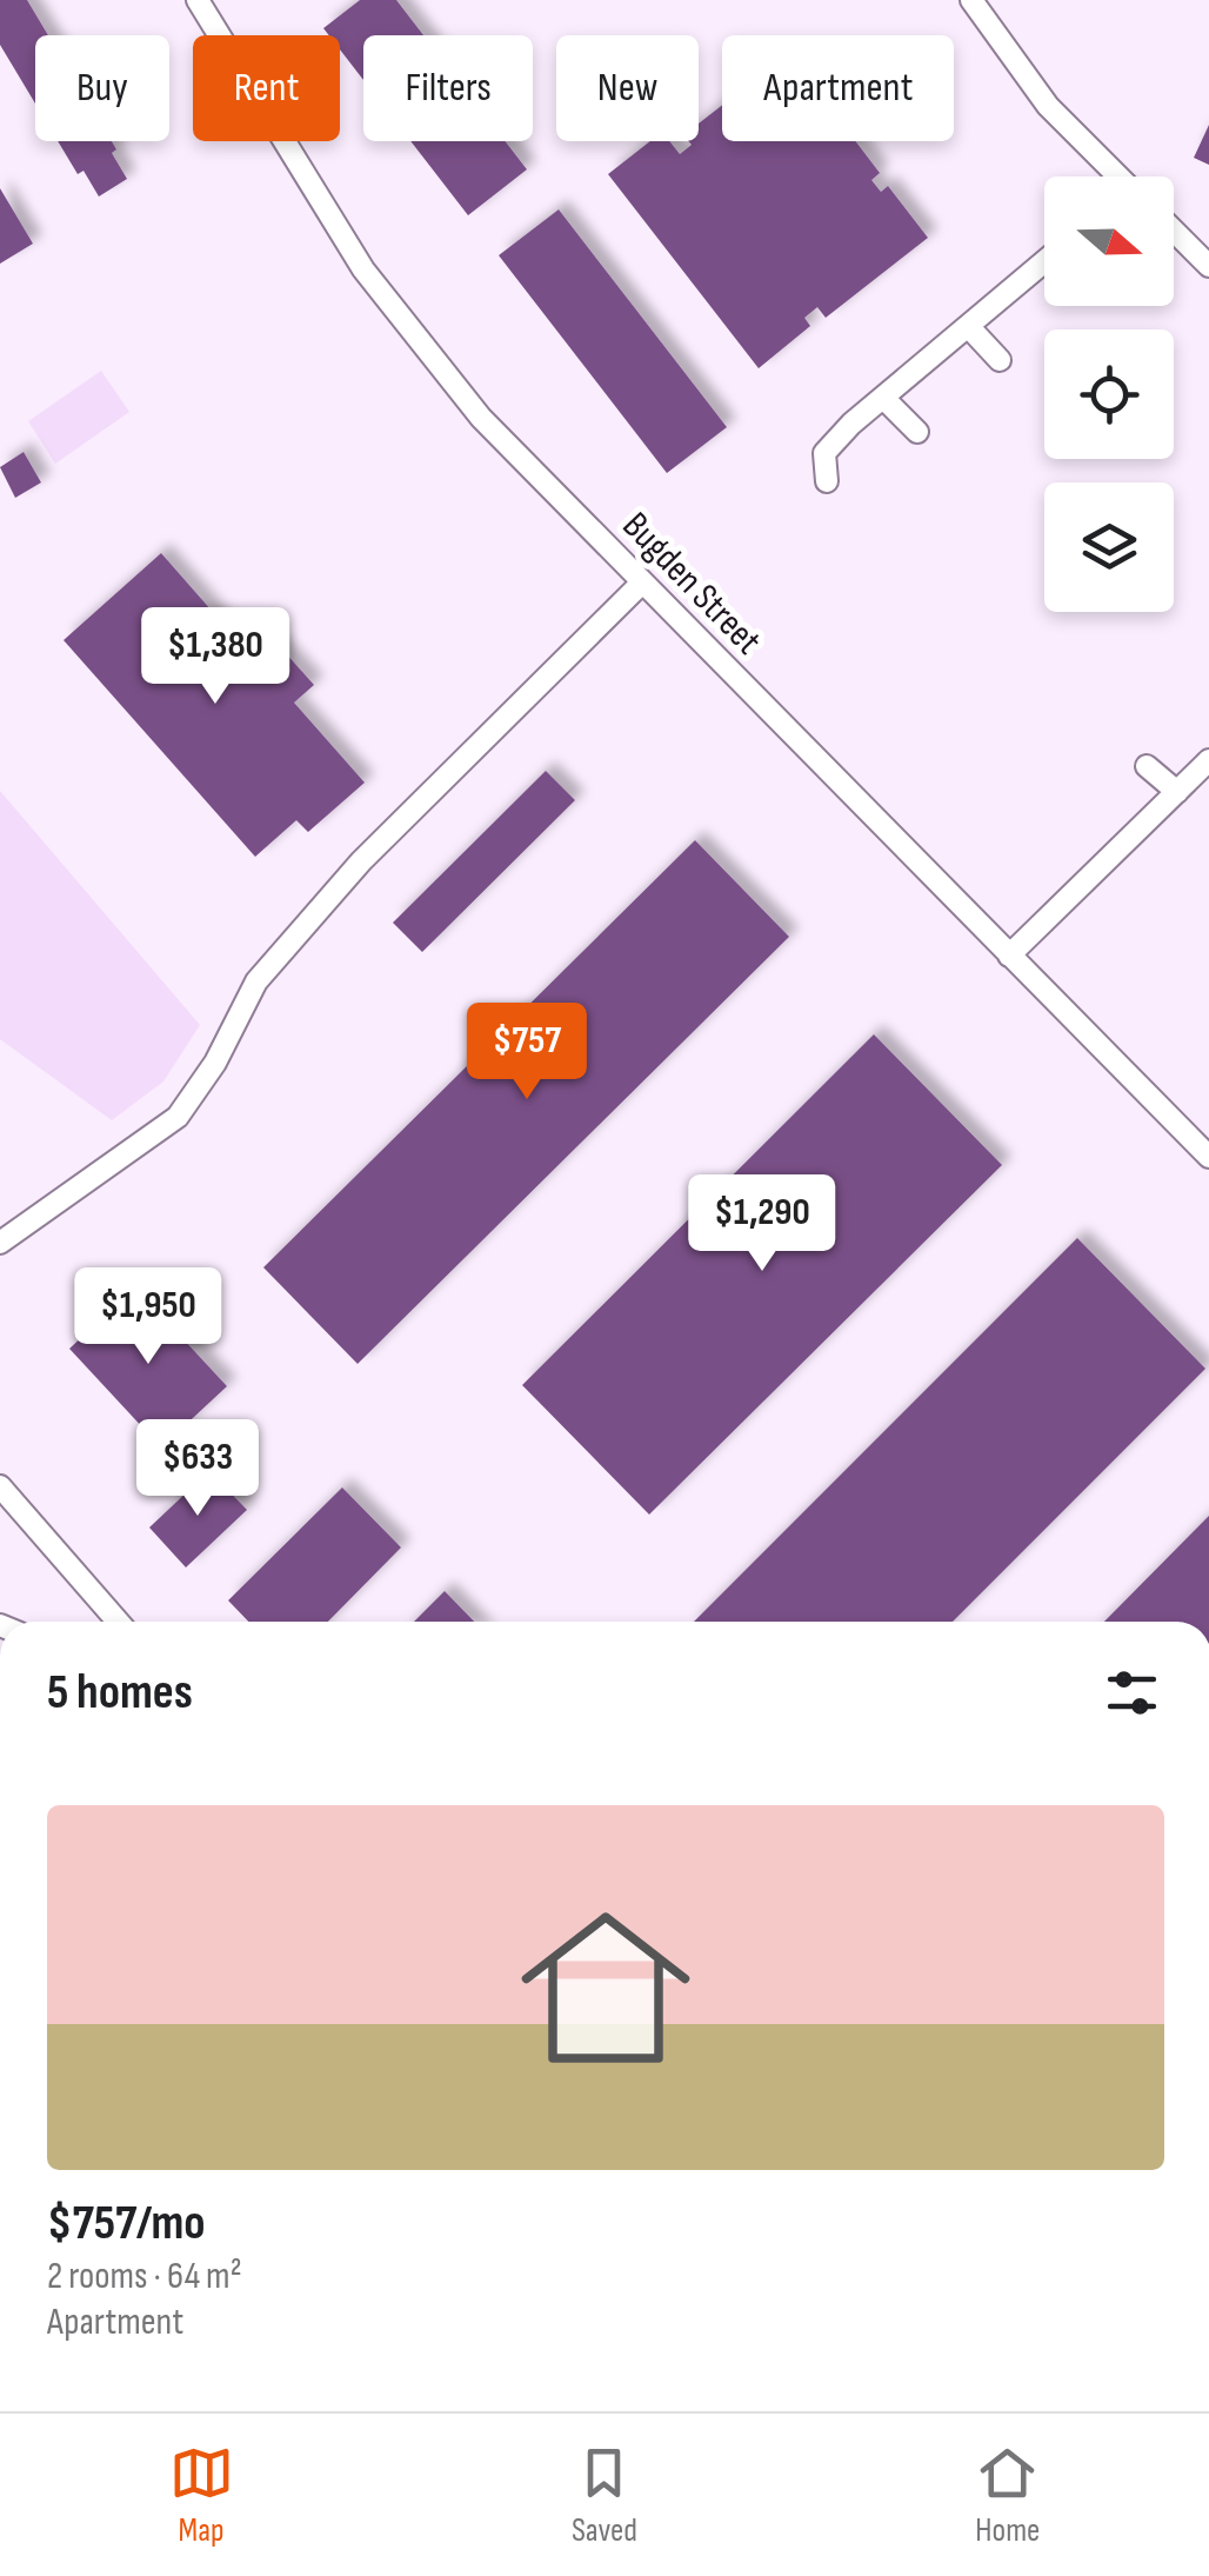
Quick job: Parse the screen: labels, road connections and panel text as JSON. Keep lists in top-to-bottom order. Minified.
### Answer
{"streets":{"lane":["Bugden Street"]},"north":"right","page":{"chip":["Buy","Rent","Filters","New","Apartment"],"price":["$1,380","$757","$1,290","$1,950","$633"],"heading":"5 homes","list":[{"name":"$757/mo","note":"2 rooms · 64 m² · Apartment"}],"tabs":["Map","Saved","Home"]}}
